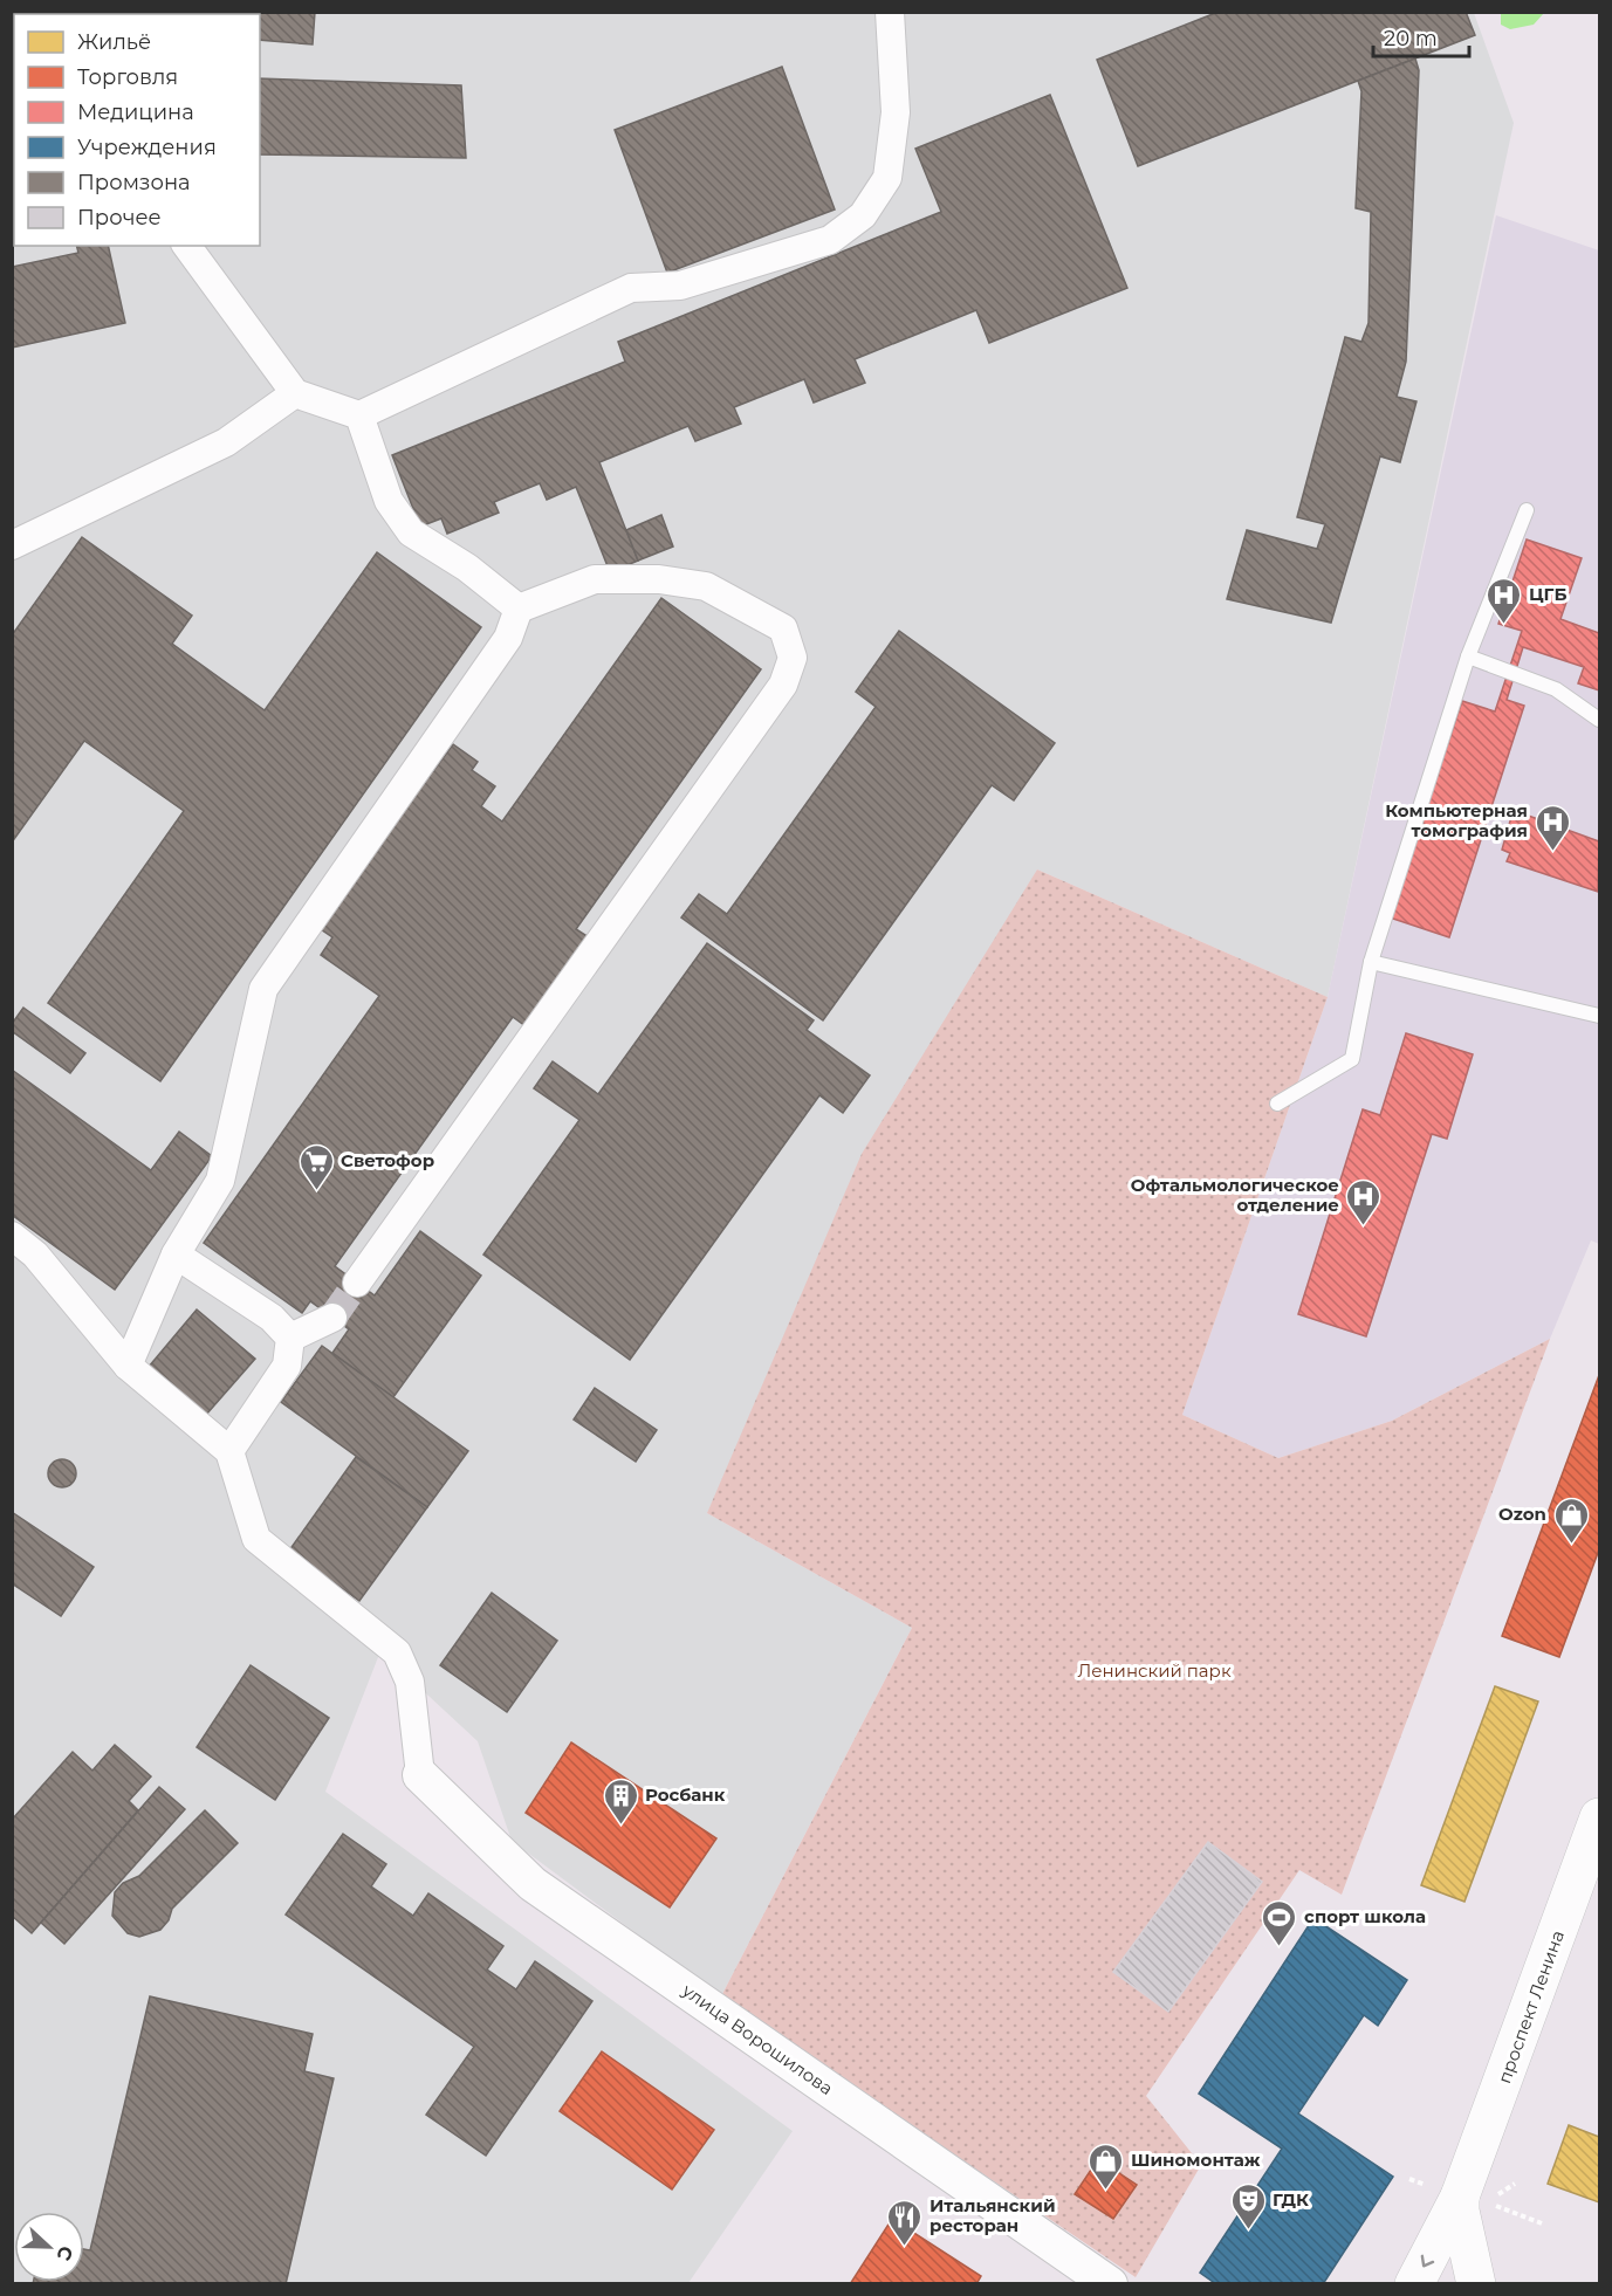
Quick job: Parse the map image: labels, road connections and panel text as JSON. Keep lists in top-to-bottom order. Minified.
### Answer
{"streets":{"main road":["проспект Ленина"],"street":["улица Ворошилова"]},"parks":["Ленинский парк"],"places":{"hospital":["ЦГБ","Компьютерная томография","Офтальмологическое отделение"],"supermarket":["Светофор"],"shop":["Ozon","Шиномонтаж"],"building":["Росбанк"],"sports":["спорт школа"],"theatre":["ГДК"],"restaurant":["Итальянский ресторан"]},"legend":["Жильё","Торговля","Медицина","Учреждения","Промзона","Прочее"],"scale_bar":"20 m","north":"right"}
